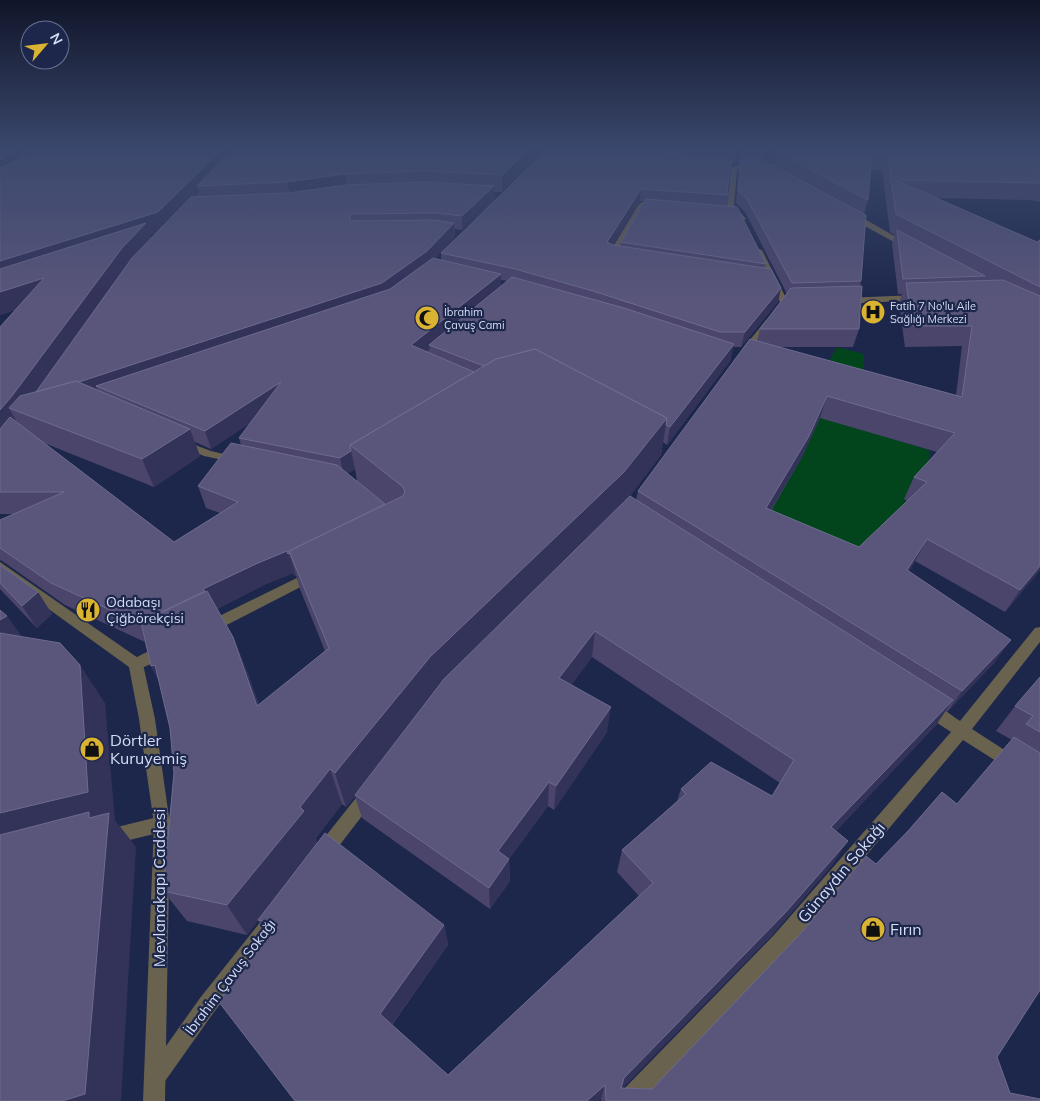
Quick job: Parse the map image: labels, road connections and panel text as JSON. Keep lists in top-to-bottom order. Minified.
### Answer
{"streets":{"street":["Günaydın Sokağı","Mevlanakapı Caddesi","İbrahim Çavuş Sokağı"]},"crossings":[["Mevlanakapı Caddesi","İbrahim Çavuş Sokağı"]],"places":{"hospital":["Fatih 7 No'lu Aile Sağlığı Merkezi"],"mosque":["İbrahim Çavuş Cami"],"restaurant":["Odabaşı Çiğbörekçisi"],"shop":["Dörtler Kuruyemiş","Fırın"]},"north":"top right"}
